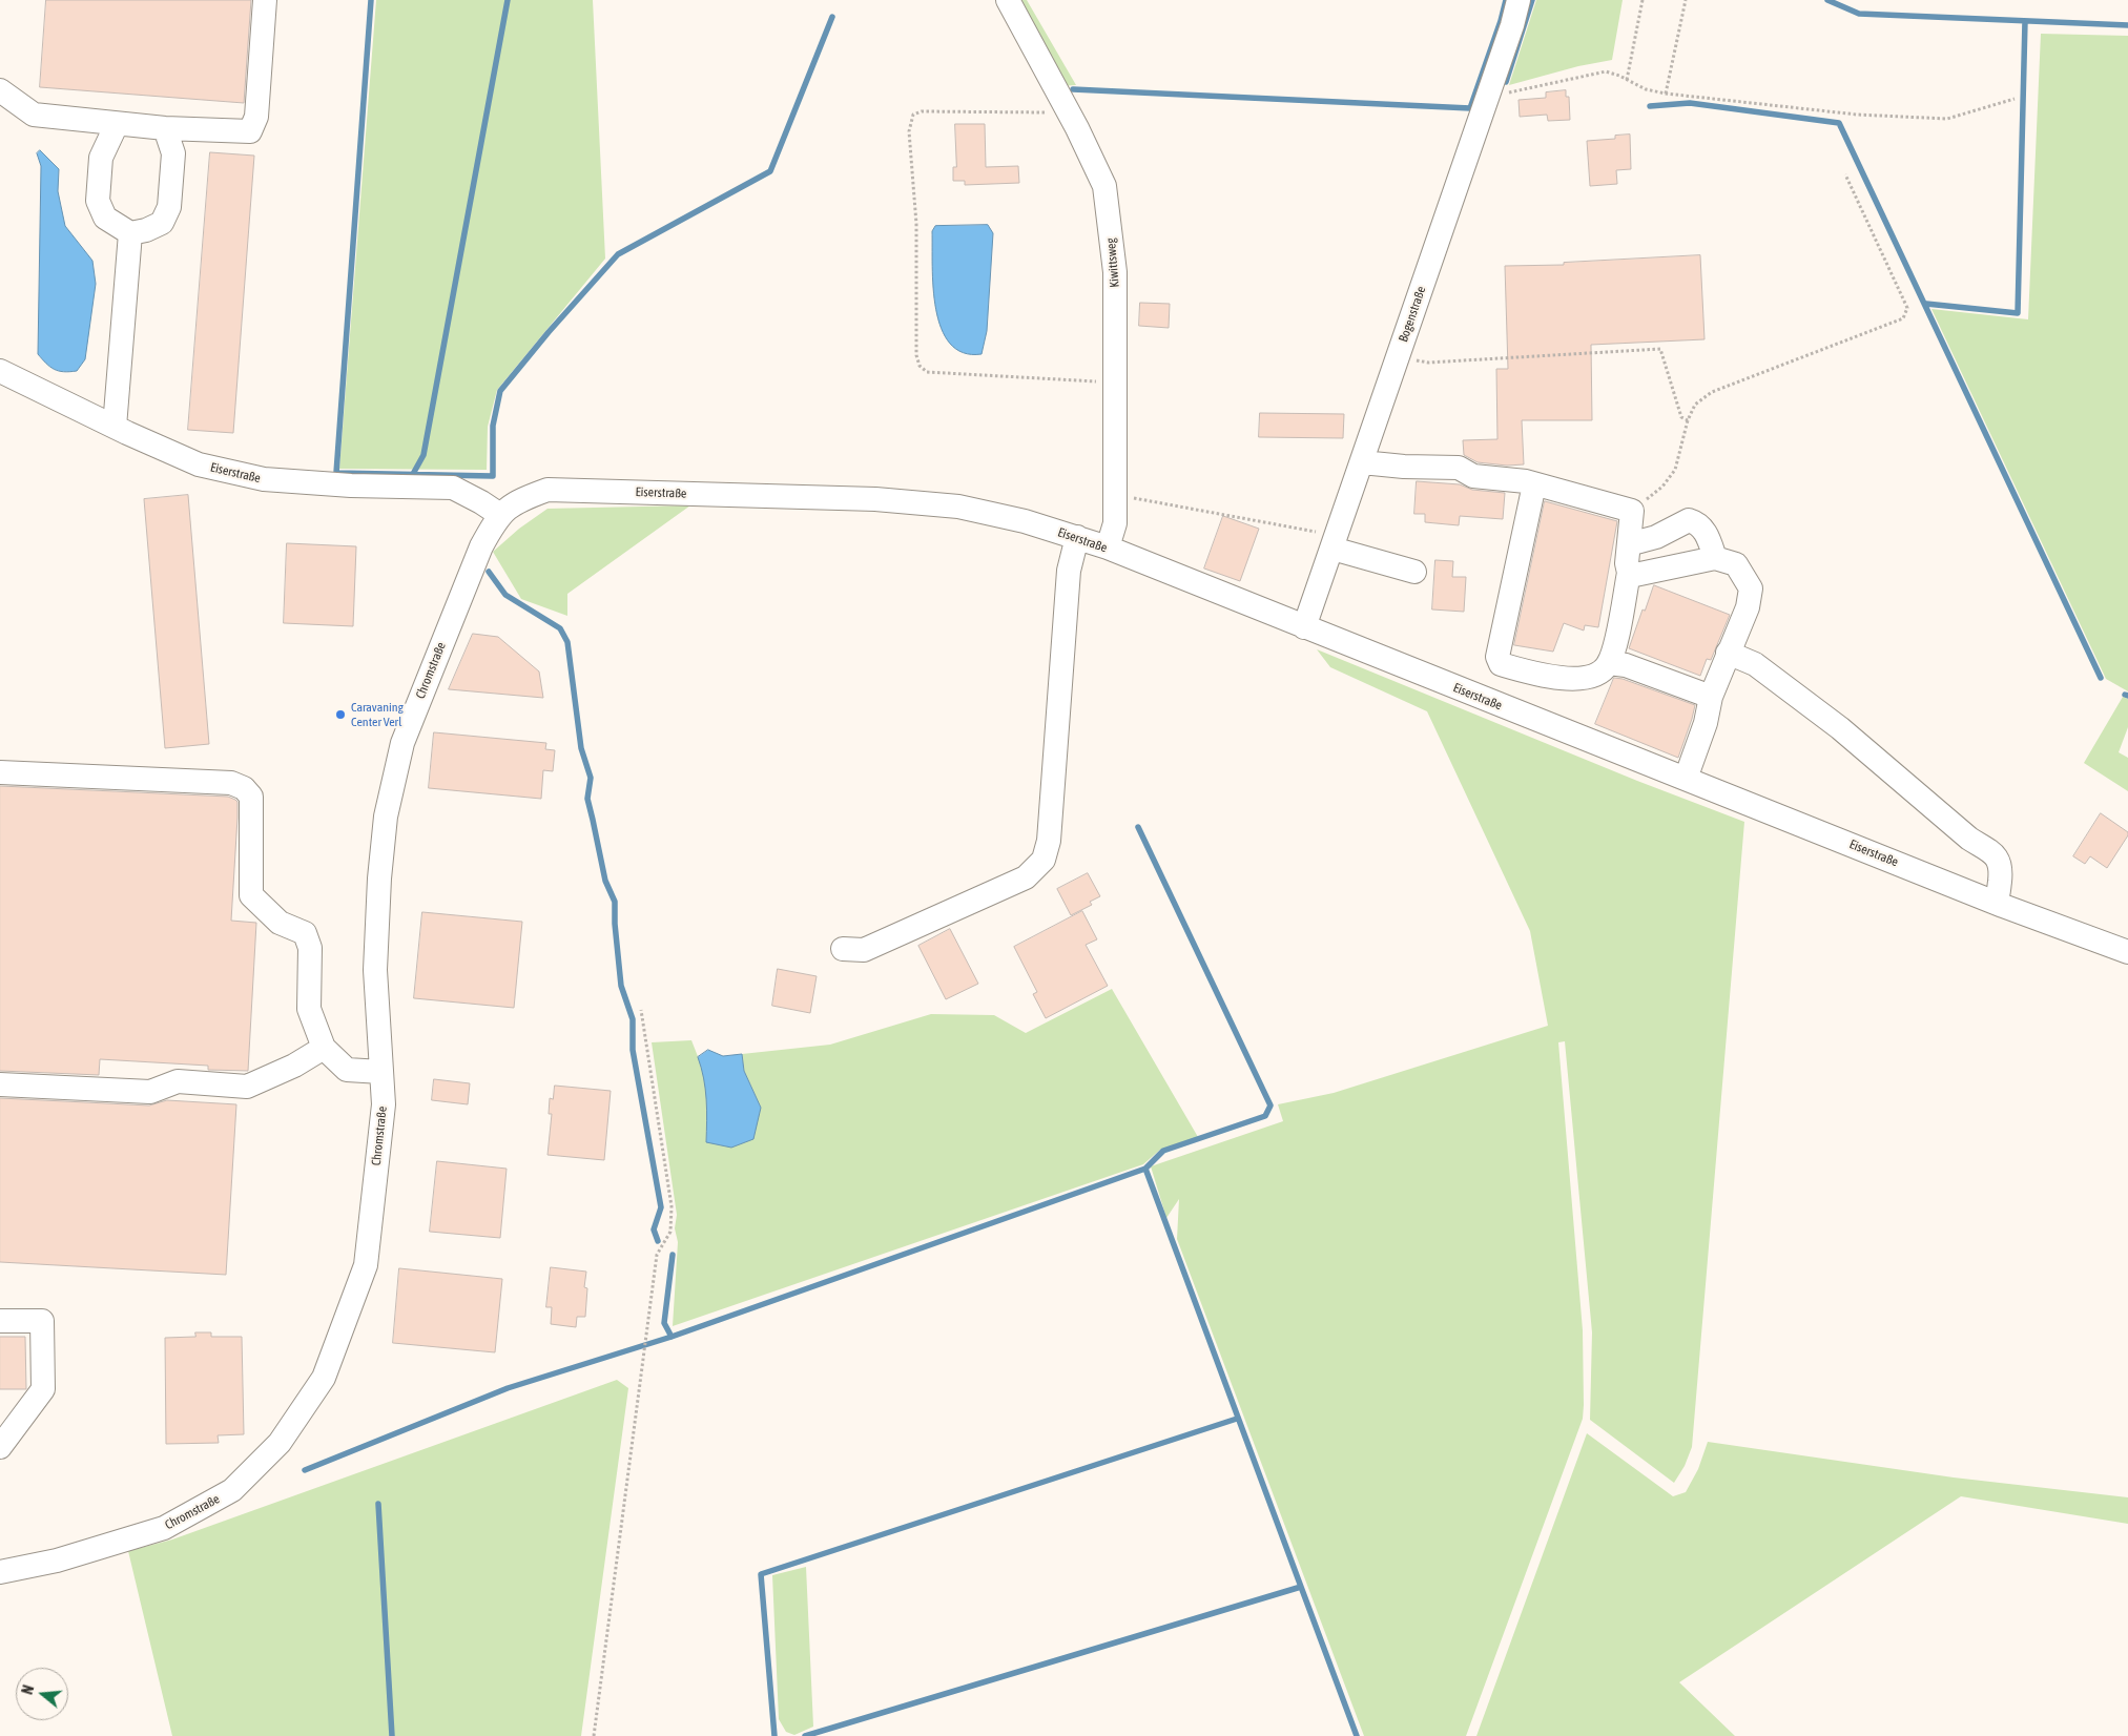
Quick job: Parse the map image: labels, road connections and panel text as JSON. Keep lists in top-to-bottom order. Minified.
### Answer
{"streets":{"street":["Kiwittsweg","Bogenstraße","Eiserstraße","Chromstraße"]},"crossings":[["Kiwittsweg","Eiserstraße"],["Bogenstraße","Eiserstraße"],["Eiserstraße","Chromstraße"]],"places":["Caravaning Center Verl"],"north":"left"}
